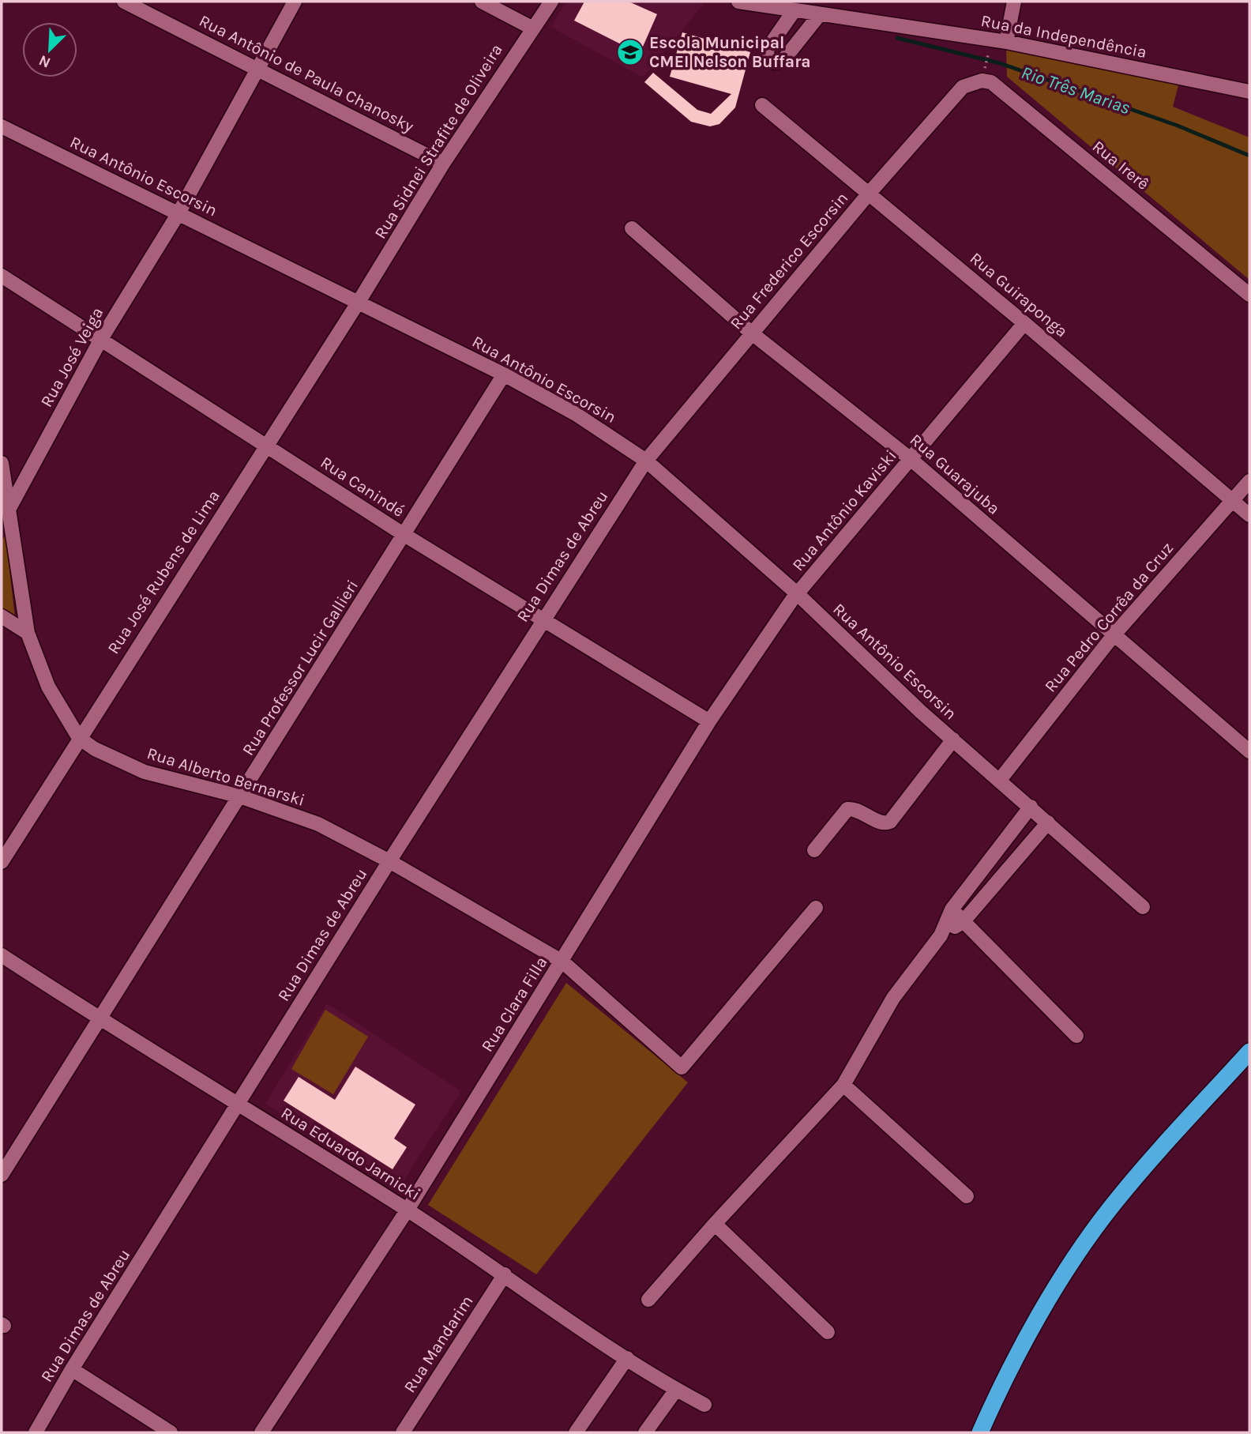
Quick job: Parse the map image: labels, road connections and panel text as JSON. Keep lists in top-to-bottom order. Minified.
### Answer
{"streets":{"street":["Rua da Independência","Rua Antônio de Paula Chanosky","Rua Sidnei Strafite de Oliveira","Rua Irerê","Rua Antônio Escorsin","Rua Frederico Escorsin","Rua Guiraponga","Rua José Veiga","Rua Guarajuba","Rua Canindé","Rua Antônio Kaviski","Rua Dimas de Abreu","Rua José Rubens de Lima","Rua Pedro Corrêa da Cruz","Rua Professor Lucir Gallieri","Rua Alberto Bernarski","Rua Clara Filla","Rua Eduardo Jarnicki","Rua Mandarim"]},"crossings":[["Rua Antônio de Paula Chanosky","Rua Sidnei Strafite de Oliveira"],["Rua Antônio de Paula Chanosky","Rua José Veiga"],["Rua Sidnei Strafite de Oliveira","Rua Antônio Escorsin"],["Rua Sidnei Strafite de Oliveira","Rua José Rubens de Lima"],["Rua Irerê","Rua Frederico Escorsin"],["Rua Antônio Escorsin","Rua Frederico Escorsin"],["Rua Antônio Escorsin","Rua José Veiga"],["Rua Antônio Escorsin","Rua Antônio Kaviski"],["Rua Antônio Escorsin","Rua Dimas de Abreu"],["Rua Antônio Escorsin","Rua José Rubens de Lima"],["Rua Antônio Escorsin","Rua Pedro Corrêa da Cruz"],["Rua Antônio Escorsin","Rua Professor Lucir Gallieri"],["Rua Antônio Escorsin","Rua Clara Filla"],["Rua Frederico Escorsin","Rua Guiraponga"],["Rua Frederico Escorsin","Rua Guarajuba"],["Rua Frederico Escorsin","Rua Dimas de Abreu"],["Rua Guiraponga","Rua Antônio Kaviski"],["Rua Guiraponga","Rua Pedro Corrêa da Cruz"],["Rua José Veiga","Rua Canindé"],["Rua José Veiga","Rua Alberto Bernarski"],["Rua Guarajuba","Rua Antônio Kaviski"],["Rua Guarajuba","Rua Pedro Corrêa da Cruz"],["Rua Canindé","Rua Dimas de Abreu"],["Rua Canindé","Rua José Rubens de Lima"],["Rua Canindé","Rua Professor Lucir Gallieri"],["Rua Canindé","Rua Clara Filla"],["Rua Antônio Kaviski","Rua Clara Filla"],["Rua Dimas de Abreu","Rua Alberto Bernarski"],["Rua Dimas de Abreu","Rua Eduardo Jarnicki"],["Rua José Rubens de Lima","Rua Alberto Bernarski"],["Rua Professor Lucir Gallieri","Rua Alberto Bernarski"],["Rua Professor Lucir Gallieri","Rua Eduardo Jarnicki"],["Rua Alberto Bernarski","Rua Clara Filla"],["Rua Clara Filla","Rua Eduardo Jarnicki"],["Rua Eduardo Jarnicki","Rua Mandarim"]],"water":["Rio Três Marias"],"places":{"school or university":["Escola Municipal CMEI Nelson Buffara"]},"north":"bottom left"}
